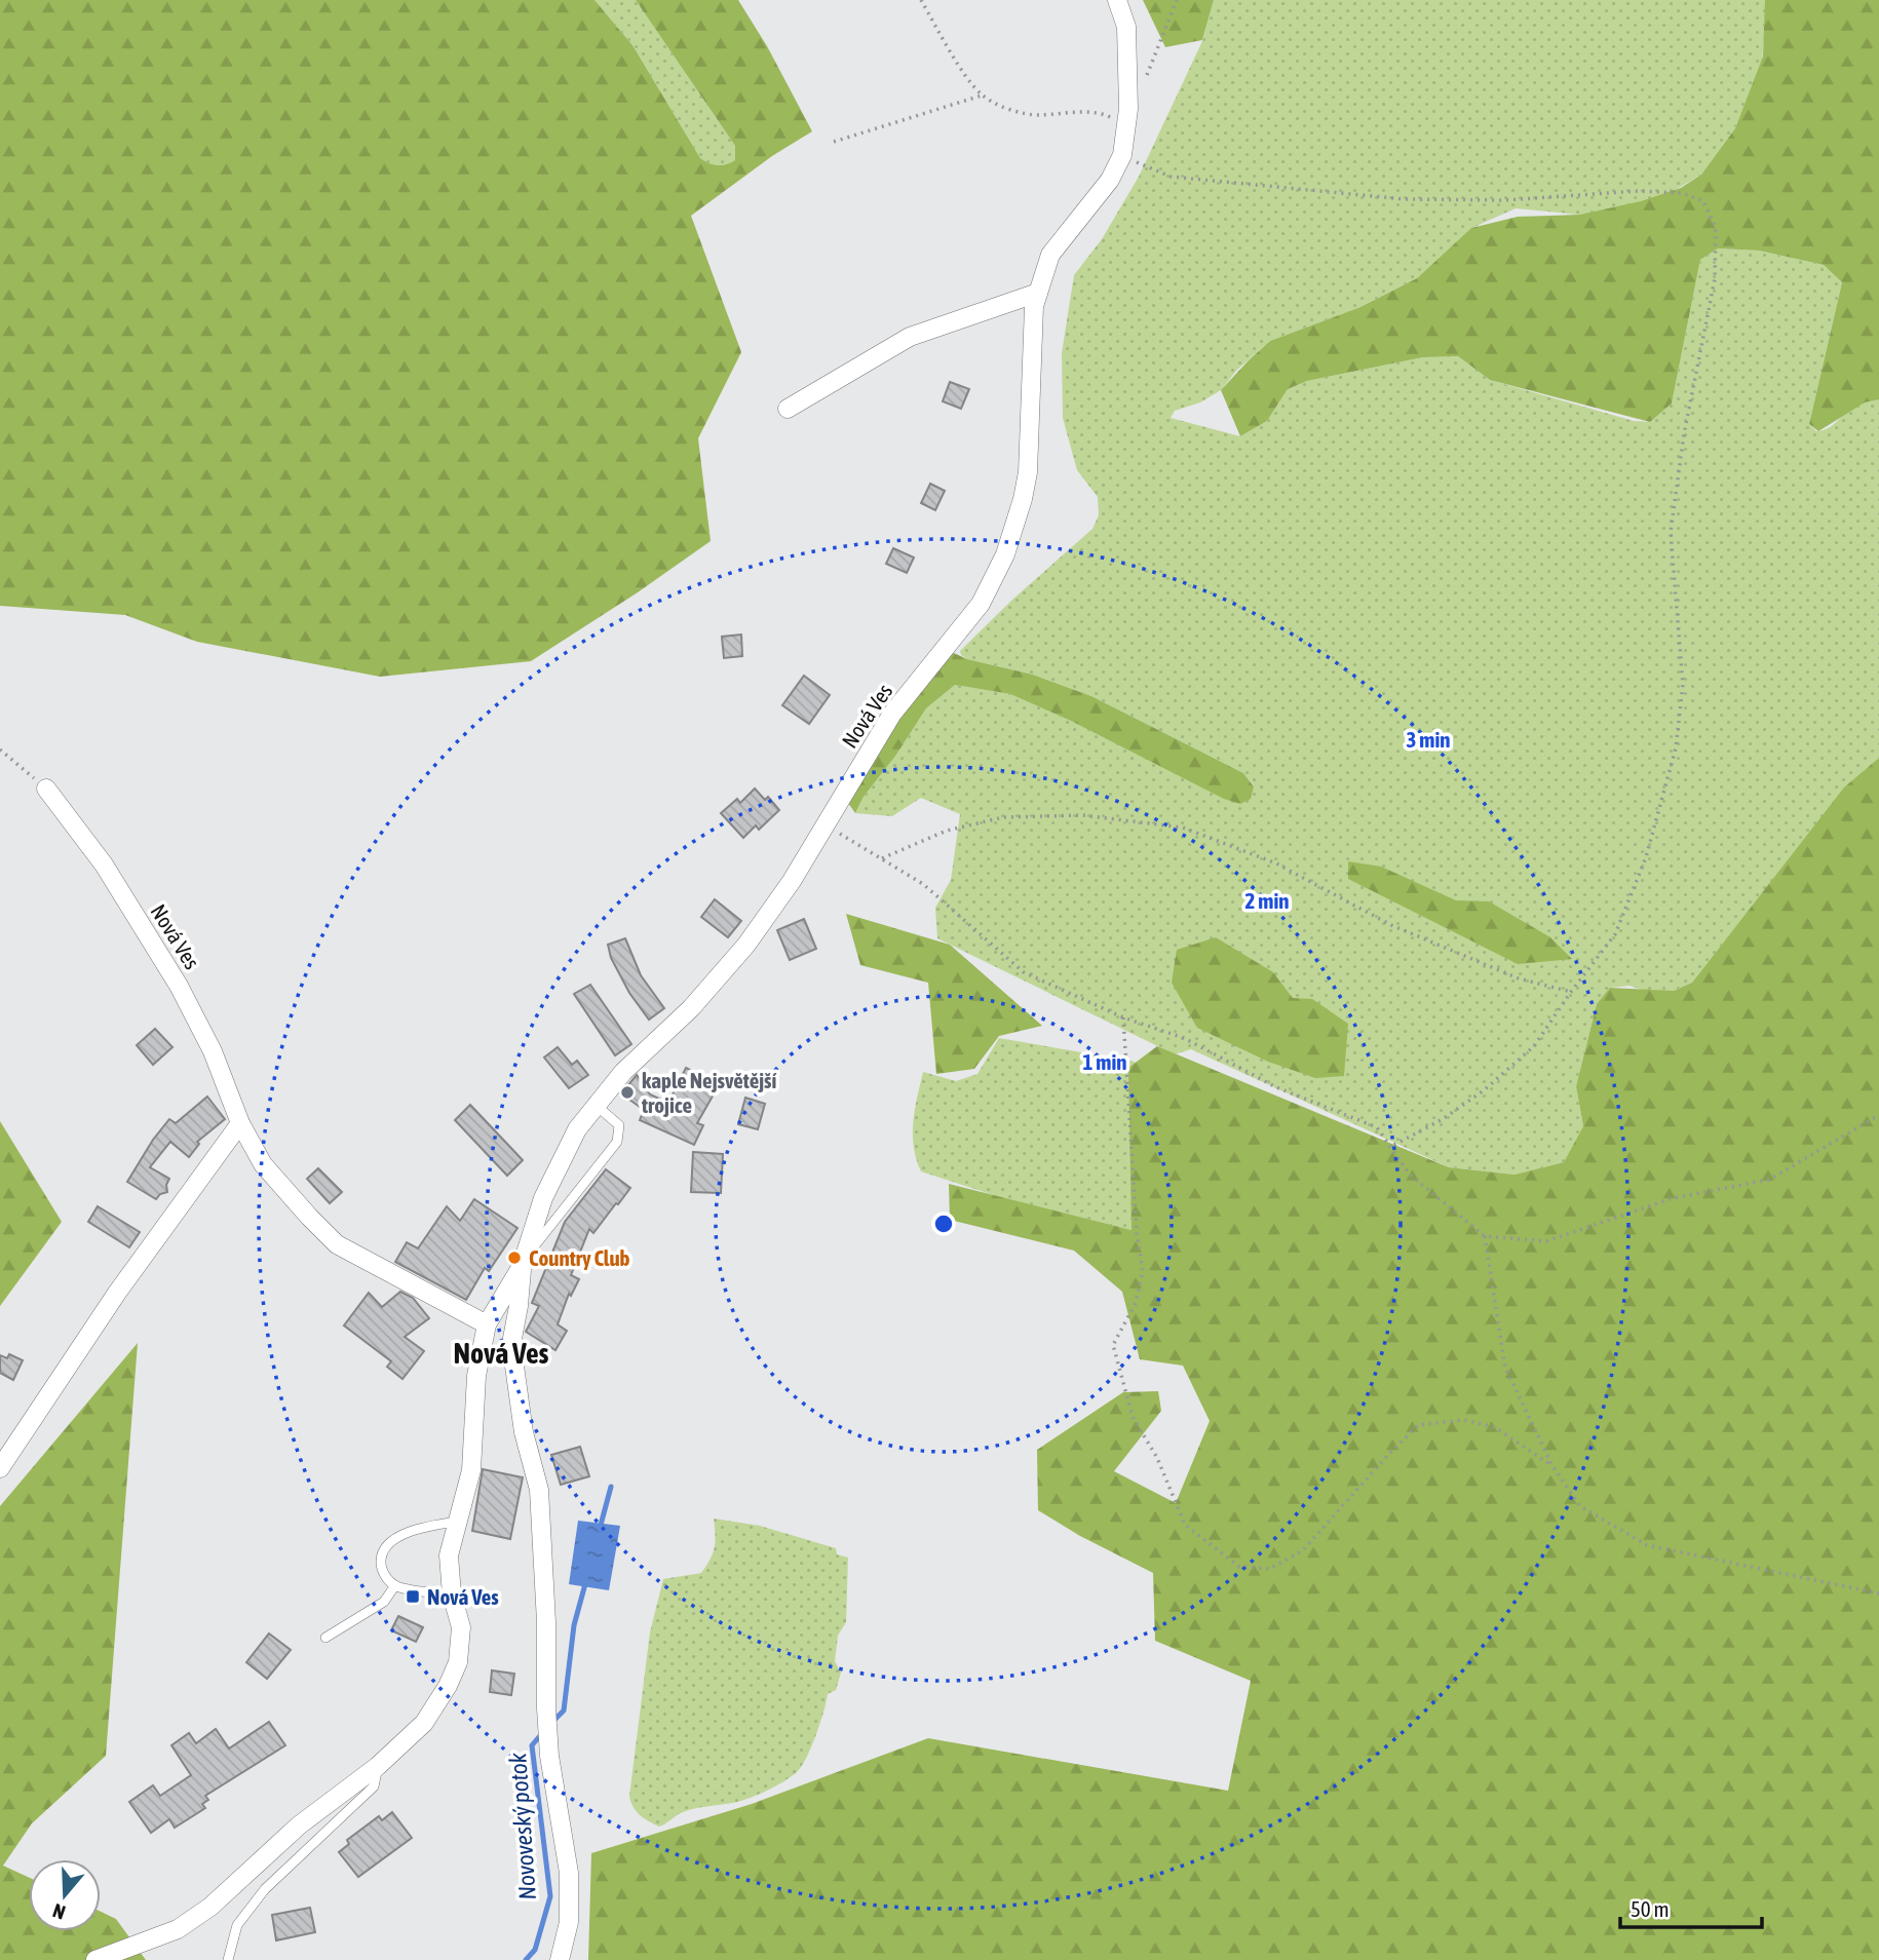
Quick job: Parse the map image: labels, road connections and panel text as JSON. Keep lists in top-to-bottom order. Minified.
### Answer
{"streets":{"street":["Nová Ves"]},"districts":["Nová Ves"],"water":["Novoveský potok"],"places":{"other":["kaple Nejsvětější trojice","Country Club"],"transit":["Nová Ves"]},"scale_bar":"50 m","north":"bottom","rings":["3 min","2 min","1 min"]}
